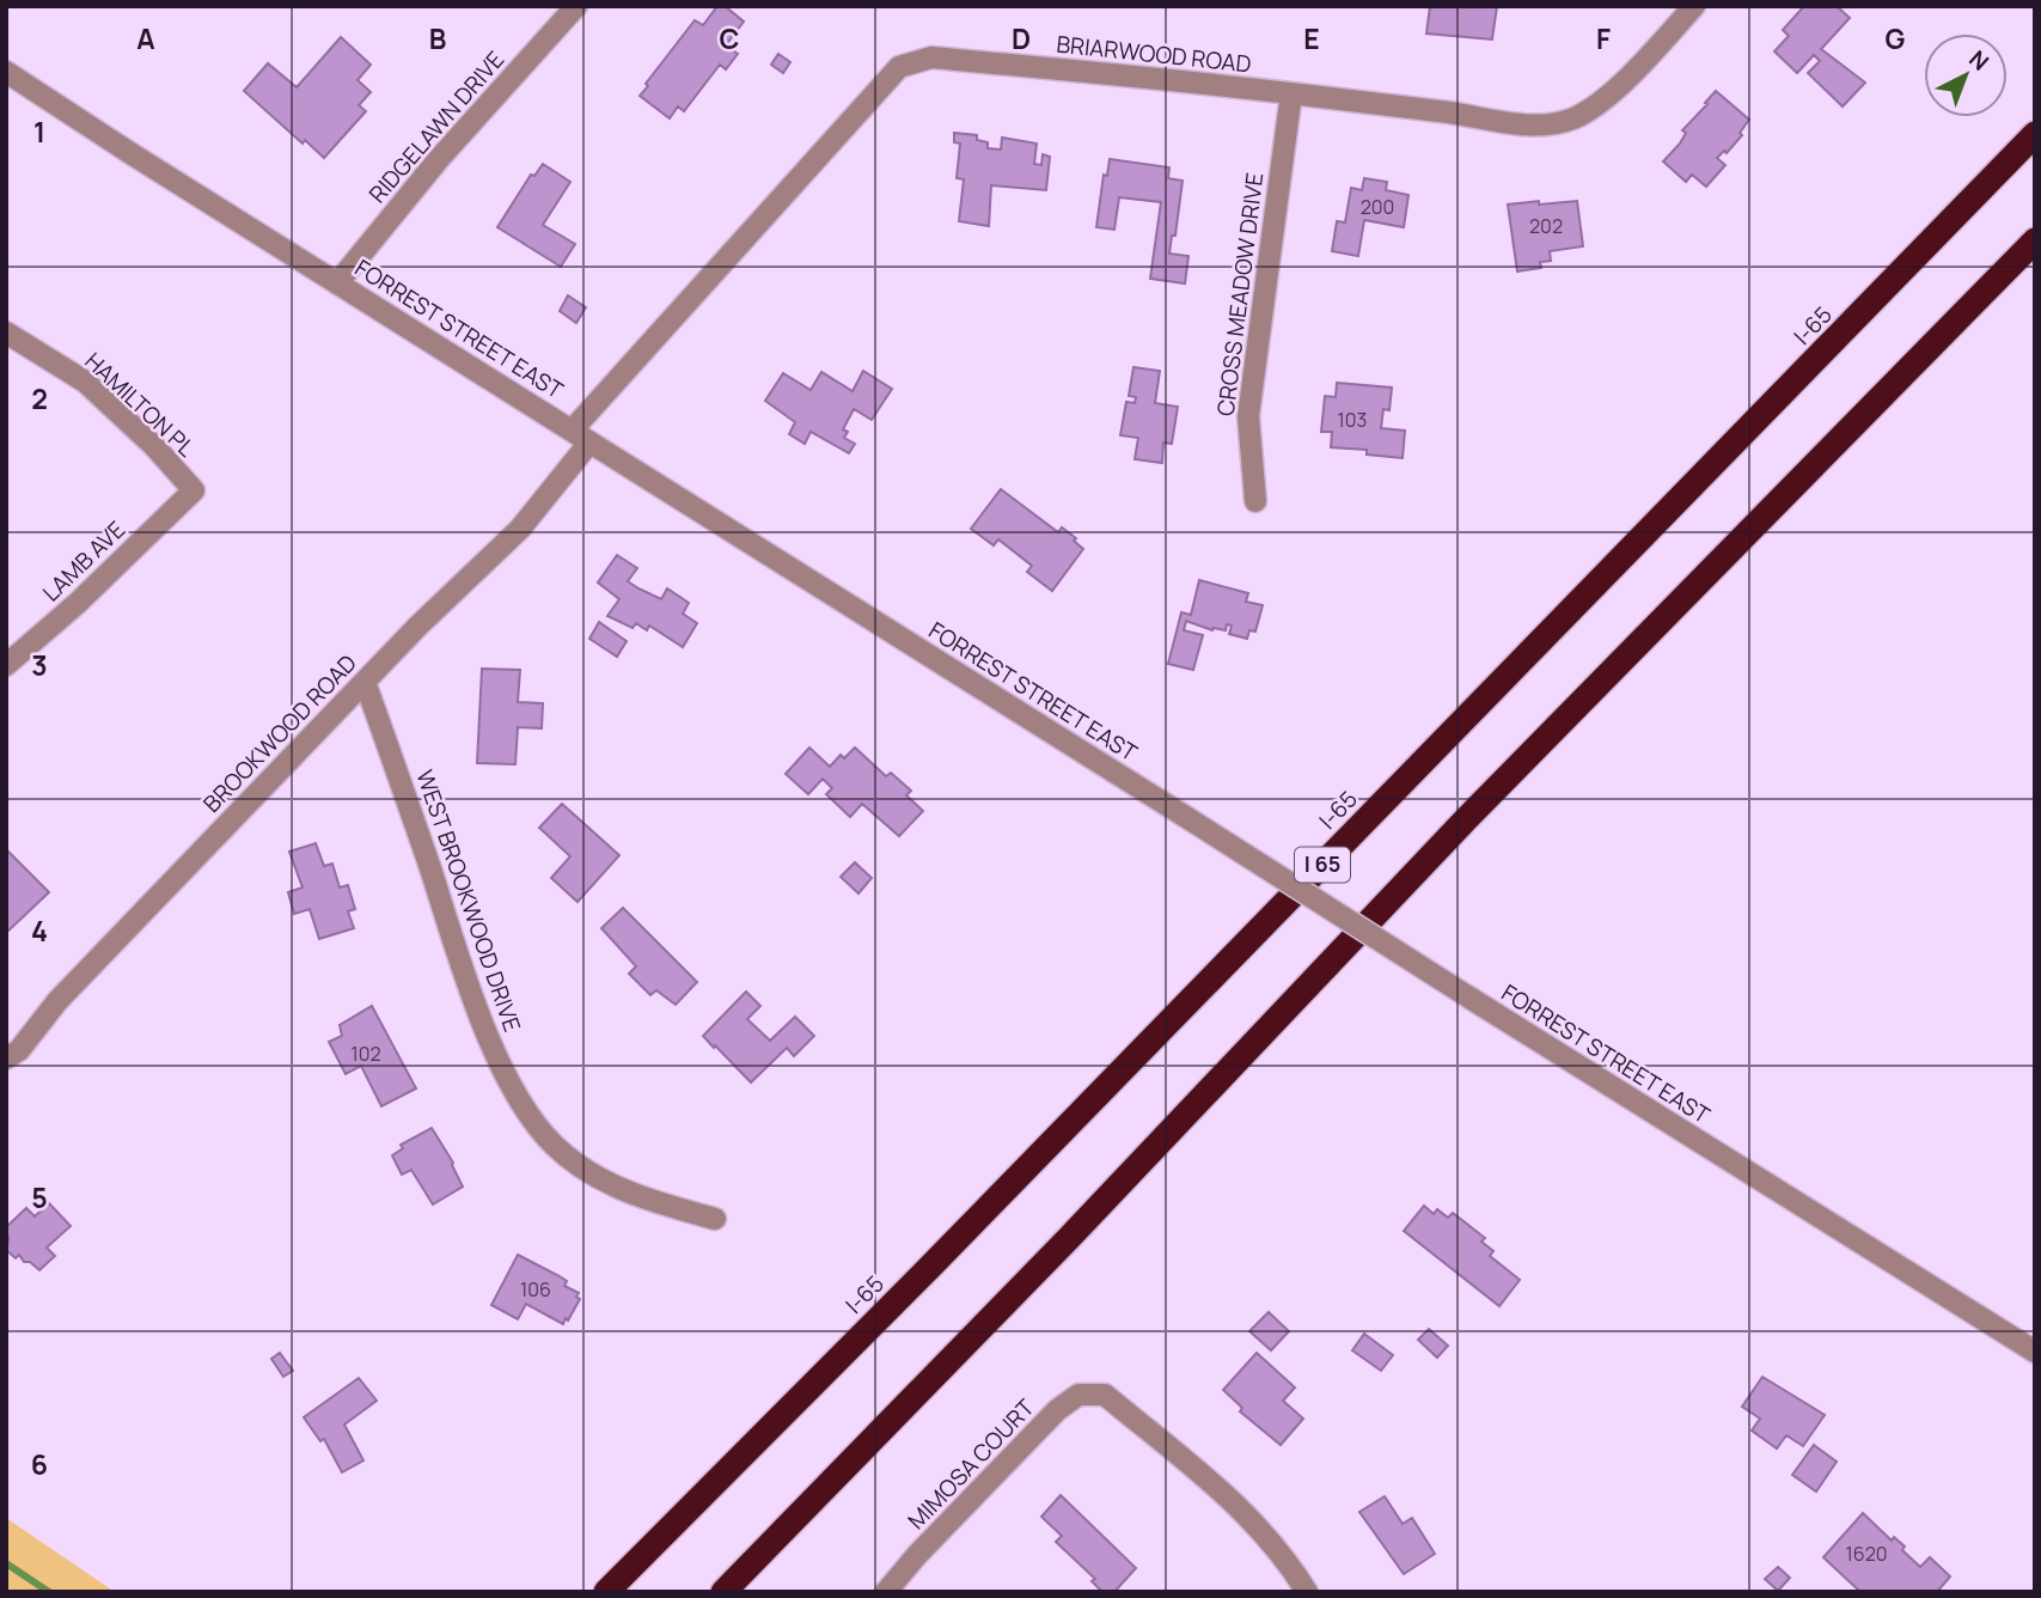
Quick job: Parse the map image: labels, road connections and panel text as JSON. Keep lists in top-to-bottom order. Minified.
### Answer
{"streets":{"highway":["I-65","I 65"],"street":["BRIARWOOD ROAD","RIDGELAWN DRIVE","CROSS MEADOW DRIVE","FORREST STREET EAST","HAMILTON PL","LAMB AVE","BROOKWOOD ROAD","WEST BROOKWOOD DRIVE","MIMOSA COURT"]},"crossings":[["BRIARWOOD ROAD","CROSS MEADOW DRIVE"],["BRIARWOOD ROAD","FORREST STREET EAST"],["RIDGELAWN DRIVE","FORREST STREET EAST"],["FORREST STREET EAST","BROOKWOOD ROAD"],["HAMILTON PL","LAMB AVE"],["BROOKWOOD ROAD","WEST BROOKWOOD DRIVE"]],"house_numbers":["200","202","103","102","106","1620"],"north":"top right","grid":{"columns":["A","B","C","D","E","F","G"],"rows":["1","2","3","4","5","6"]}}
